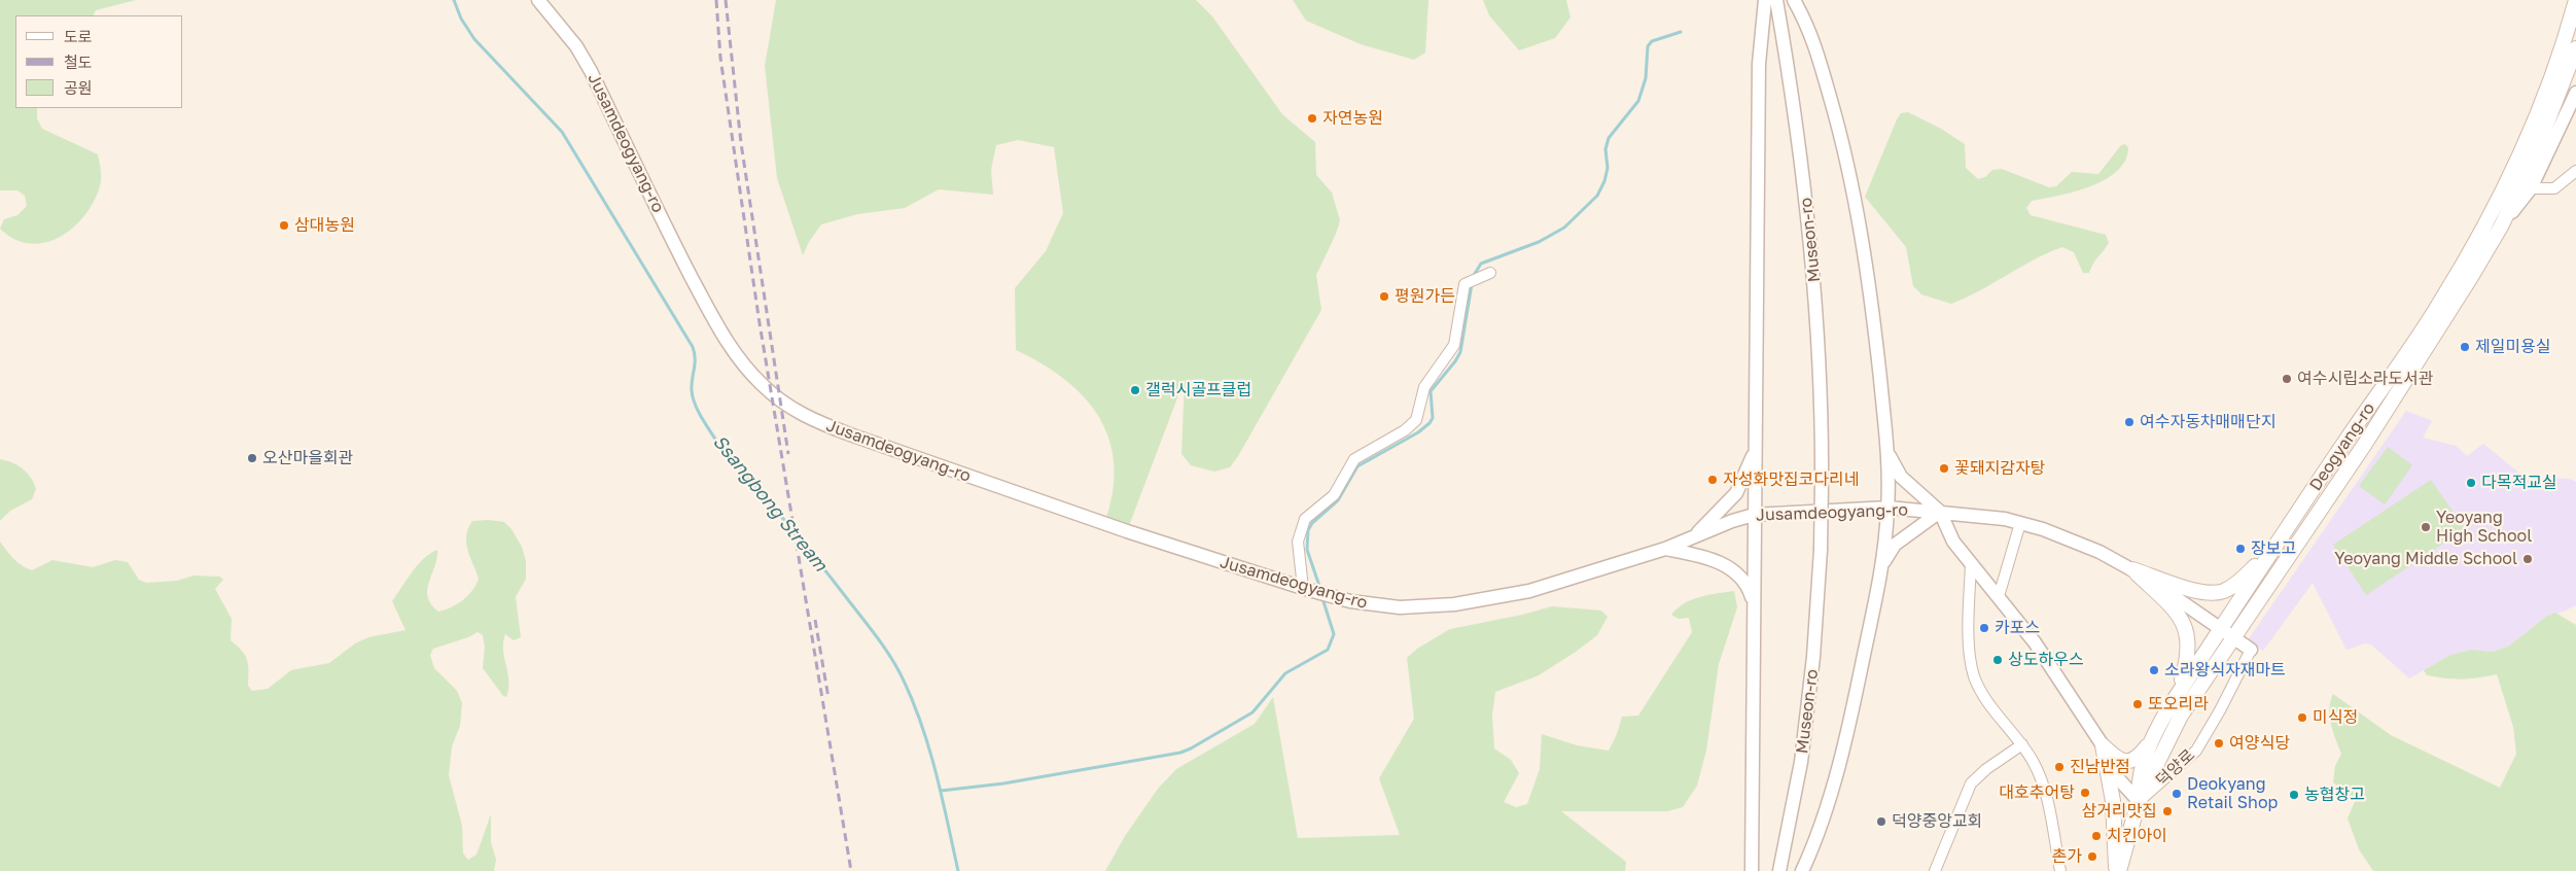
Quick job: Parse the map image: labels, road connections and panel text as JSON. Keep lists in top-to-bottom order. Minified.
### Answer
{"streets":{"main road":["Deogyang-ro"],"street":["Jusamdeogyang-ro","Museon-ro","덕양로"]},"crossings":[["Jusamdeogyang-ro","Deogyang-ro"],["Jusamdeogyang-ro","덕양로"],["Deogyang-ro","덕양로"]],"water":["Ssangbong Stream"],"places":["자연농원","삼대농원","평원가든","제일미용실","여수시립소라도서관","갤럭시골프클럽","여수자동차매매단지","오산마을회관","꽃돼지감자탕","자성화맛집코다리네","다목적교실","Yeoyang High School","장보고","Yeoyang Middle School","카포스","상도하우스","소라왕식자재마트","또오리라","미식정","여양식당","진남반점","대호추어탕","Deokyang Retail Shop","농협창고","삼거리맛집","덕양중앙교회","치킨아이","촌가"],"legend":["도로","철도","공원"]}
